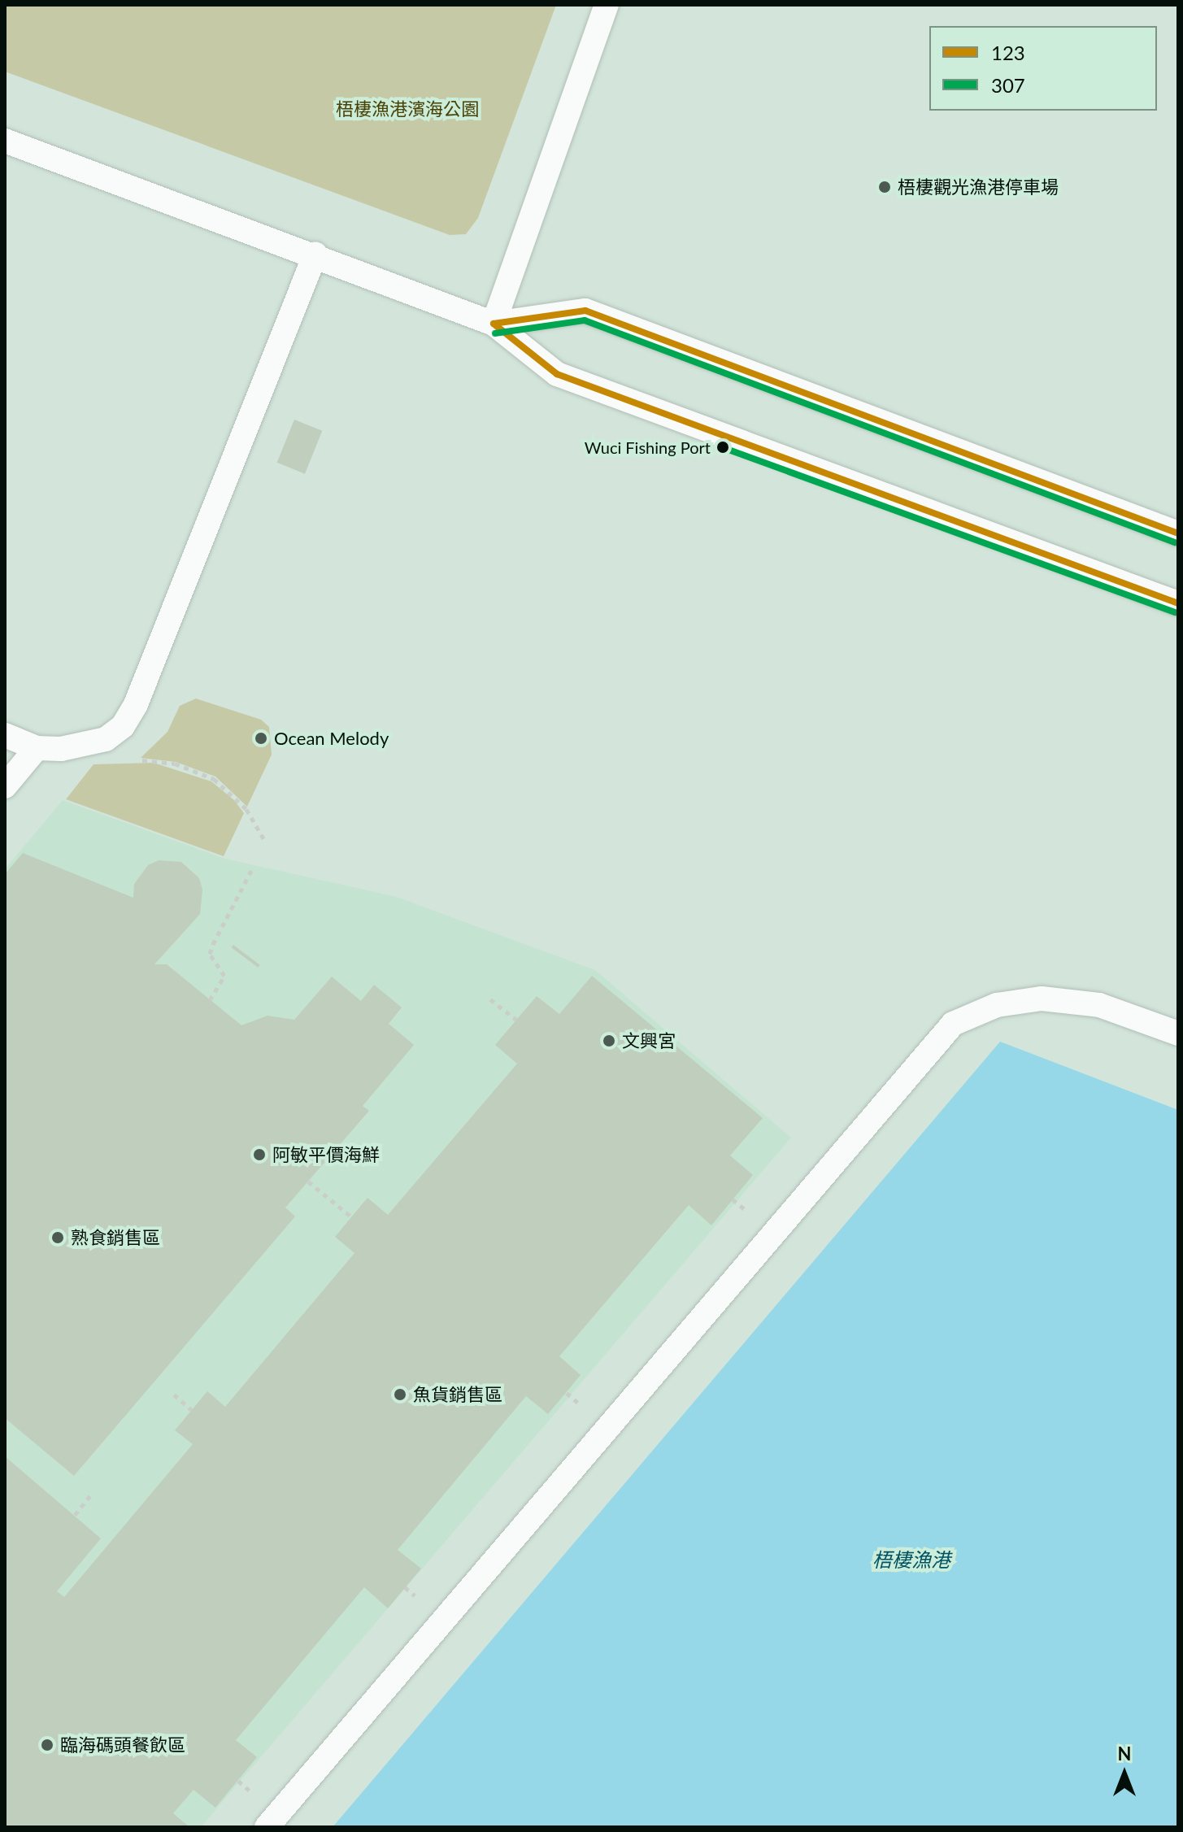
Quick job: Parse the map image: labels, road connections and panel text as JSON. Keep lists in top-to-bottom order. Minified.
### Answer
{"water":["梧棲漁港"],"parks":["梧棲漁港濱海公園"],"places":["梧棲觀光漁港停車場","Wuci Fishing Port","Ocean Melody","文興宮","阿敏平價海鮮","熟食銷售區","魚貨銷售區","臨海碼頭餐飲區"],"lines":["transit line 123","transit line 307"],"legend":["123","307"],"north":"top"}
